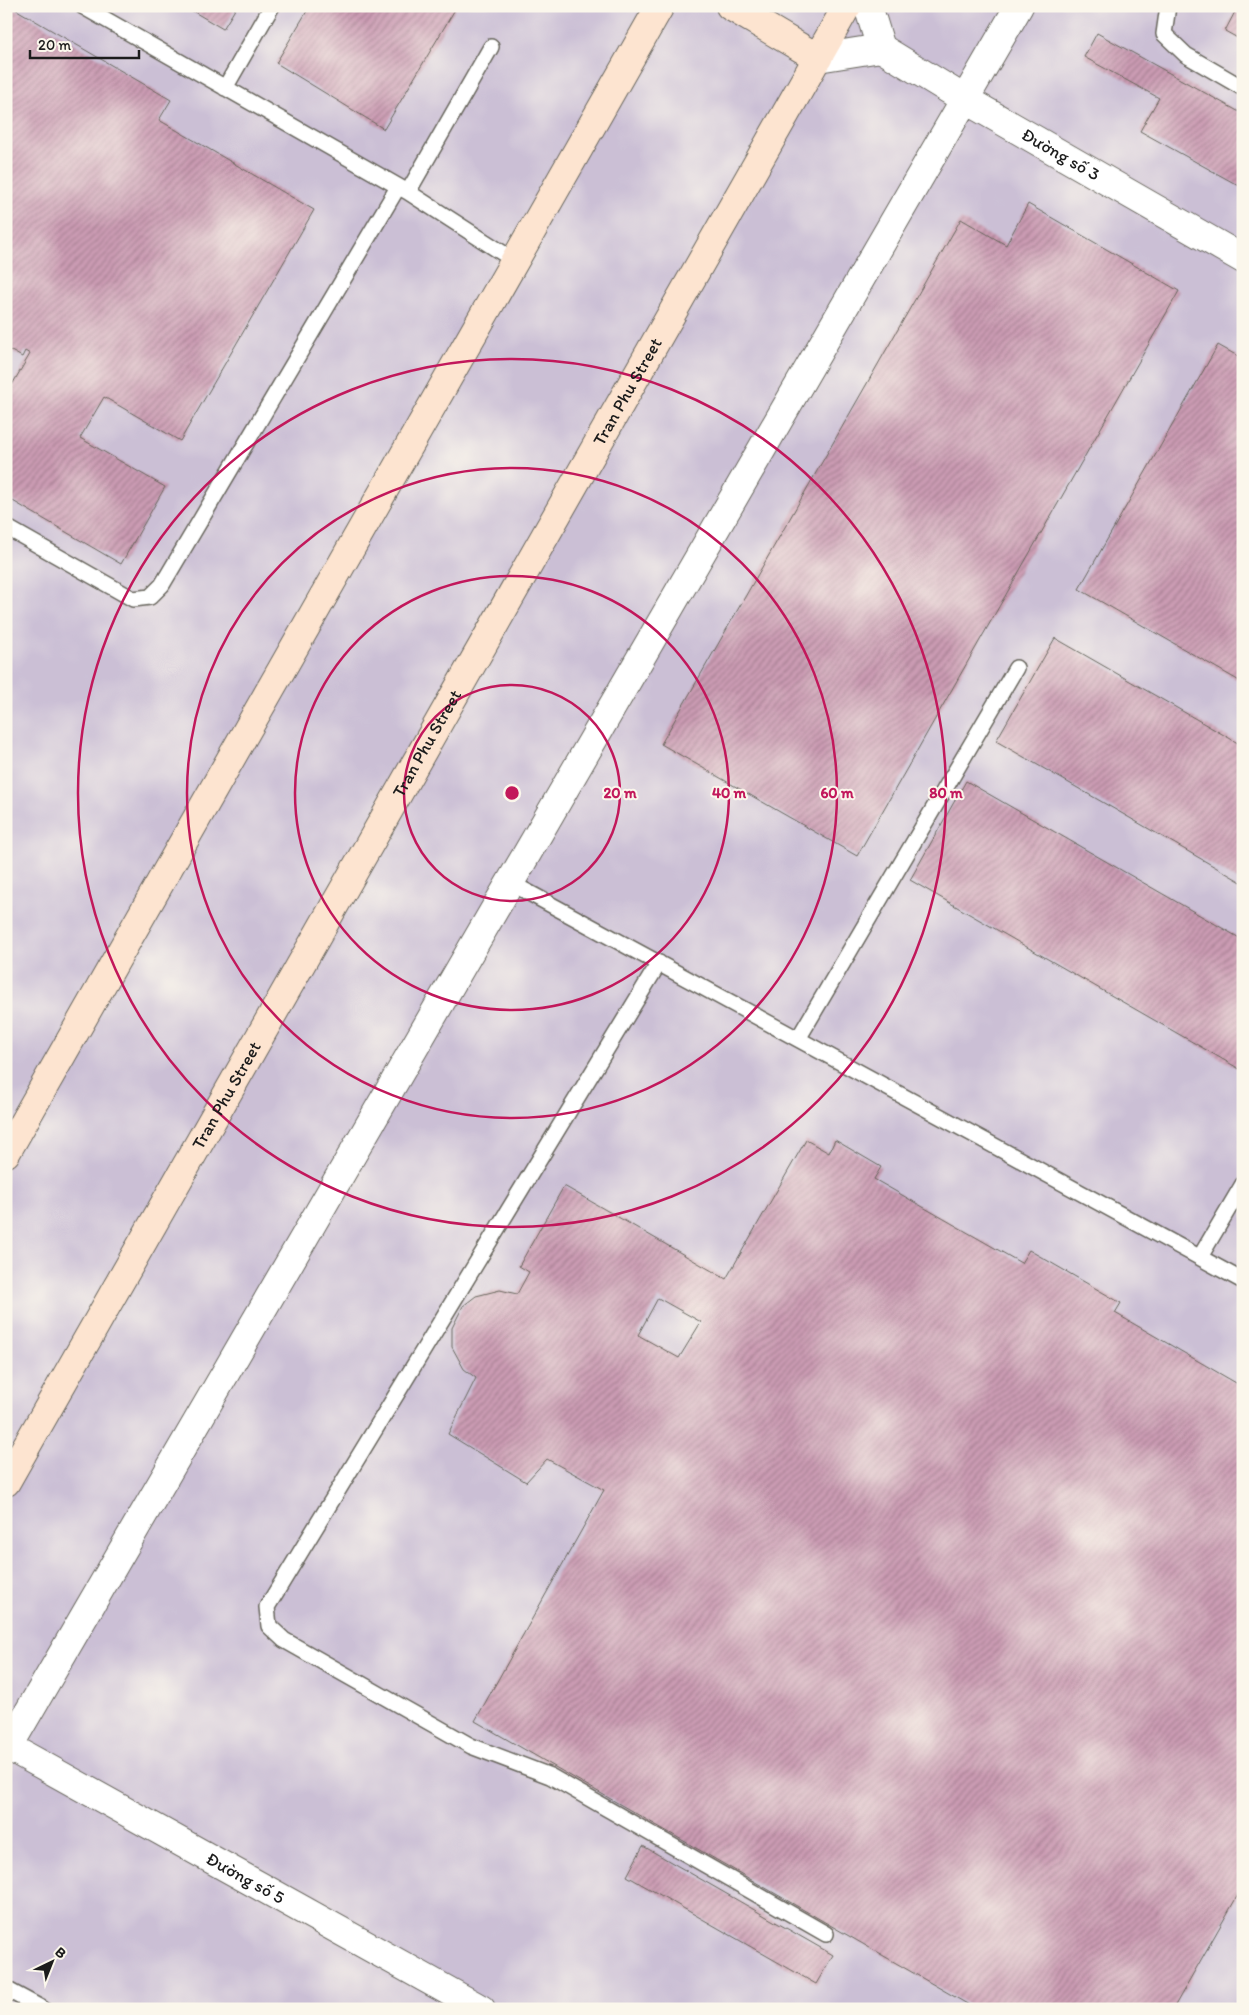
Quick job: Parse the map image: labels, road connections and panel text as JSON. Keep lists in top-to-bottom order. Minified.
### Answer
{"streets":{"main road":["Tran Phu Street"],"street":["Đường số 3","Đường số 5"]},"scale_bar":"20 m","north":"top right","rings":["20 m","40 m","60 m","80 m"]}
